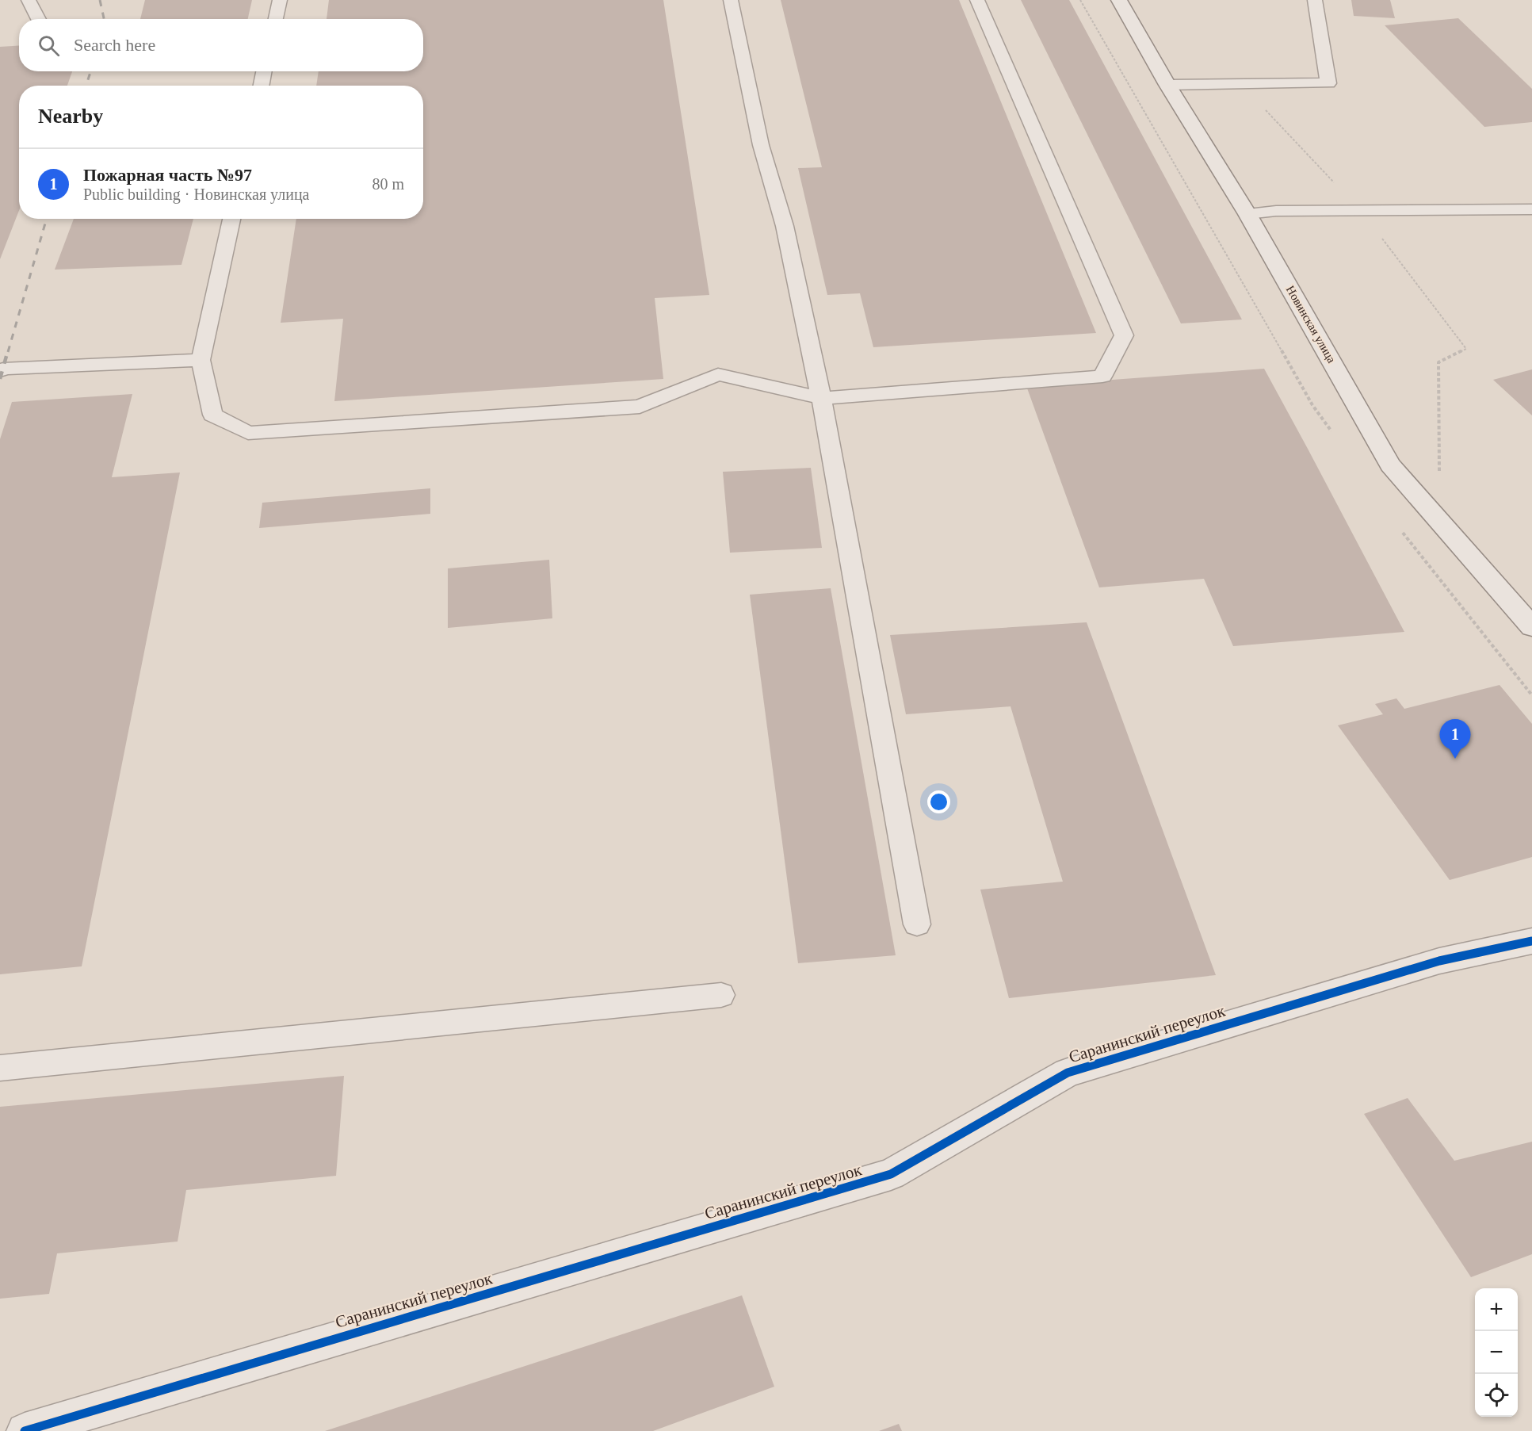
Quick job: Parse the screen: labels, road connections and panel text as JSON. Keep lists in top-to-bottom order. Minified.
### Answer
{"streets":{"main road":["Новинская улица","Саранинский переулок"]},"page":{"search":"Search here","heading":"Nearby","list":[{"mark":"1","name":"Пожарная часть №97","note":"Public building · Новинская улица","value":"80 m"}],"pins":"1","map_buttons":["+","−"]}}
